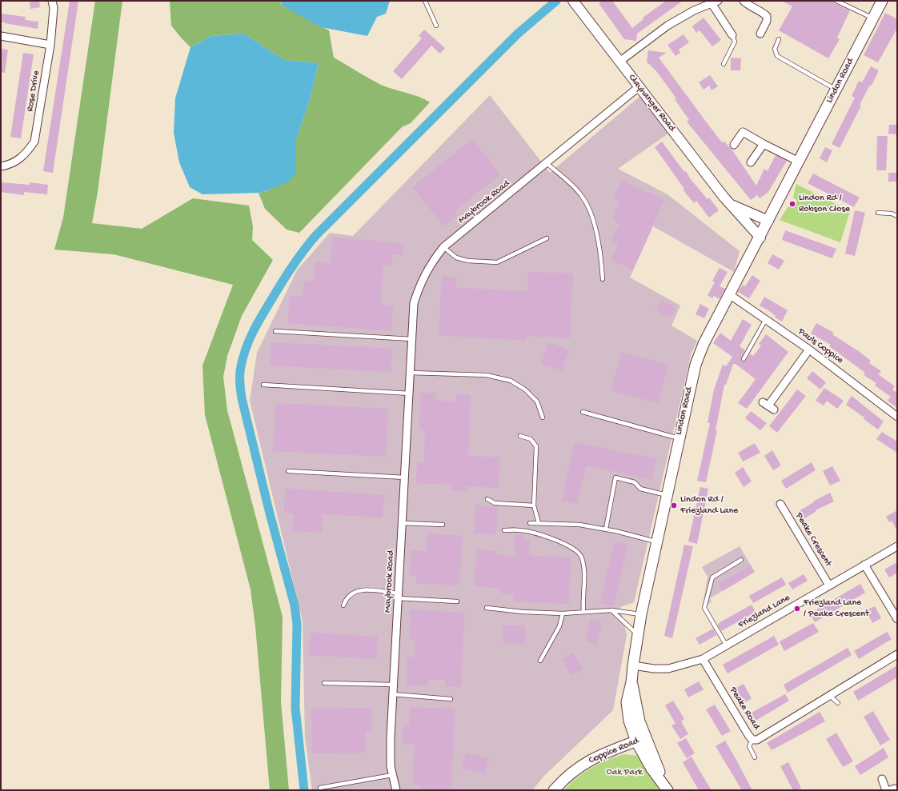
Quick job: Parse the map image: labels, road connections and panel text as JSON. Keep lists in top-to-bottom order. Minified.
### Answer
{"streets":{"main road":["Lindon Road","Coppice Road"],"street":["Rose Drive","Clayhanger Road","Maybrook Road","Pauls Coppice","Peake Crescent","Friezland Lane","Peake Road"]},"crossings":[["Lindon Road","Clayhanger Road"],["Lindon Road","Pauls Coppice"],["Lindon Road","Friezland Lane"],["Lindon Road","Coppice Road"],["Clayhanger Road","Maybrook Road"],["Peake Crescent","Friezland Lane"],["Friezland Lane","Peake Road"]],"parks":["Oak Park"],"places":["Lindon Rd / Robson Close","Lindon Rd / Friezland Lane","Friezland Lane / Peake Crescent"]}
